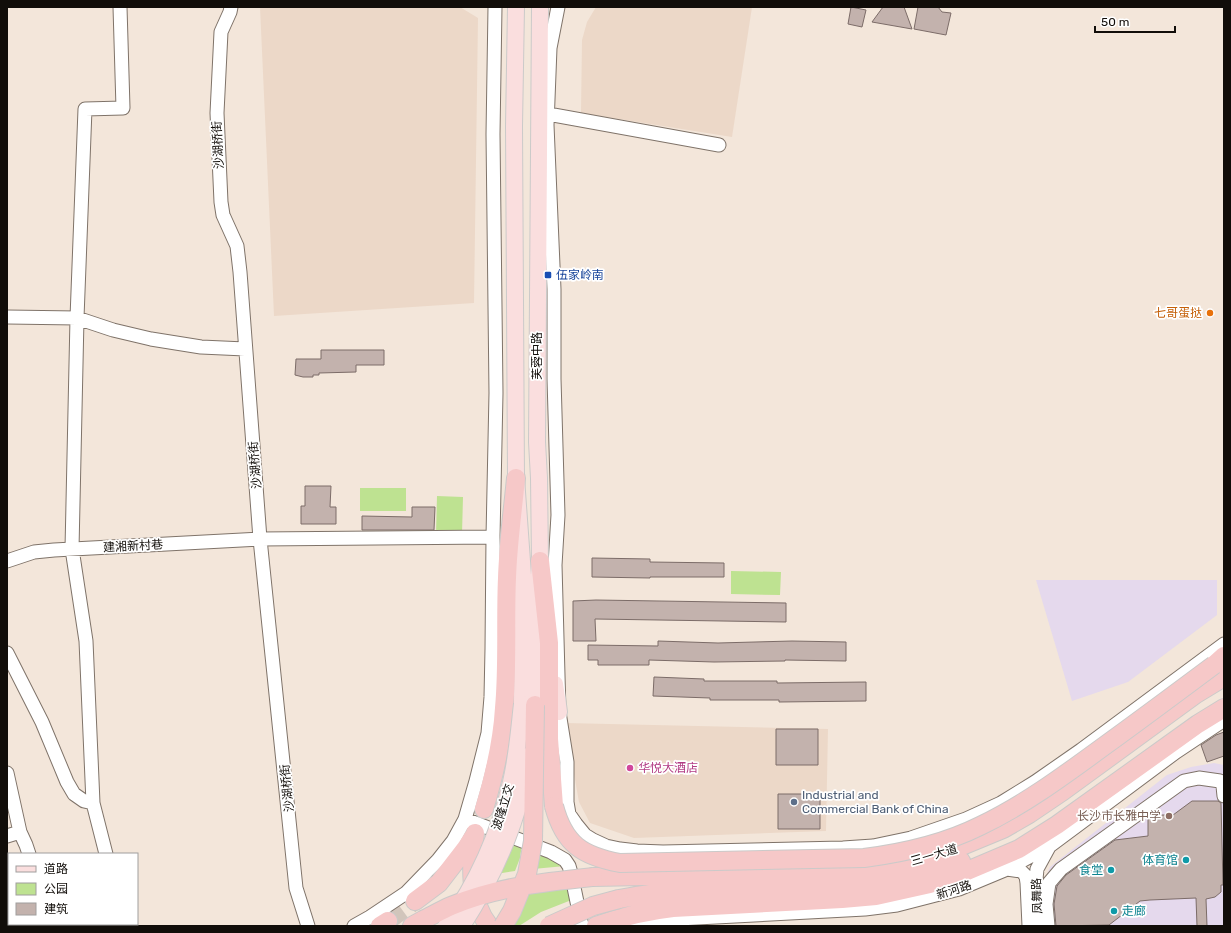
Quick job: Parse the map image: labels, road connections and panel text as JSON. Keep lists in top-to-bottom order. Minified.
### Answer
{"streets":{"highway":["三一大道"],"main road":["芙蓉中路","波隆立交"],"street":["沙湖桥街","建湘新村巷","新河路","凤舞路"]},"crossings":[["沙湖桥街","建湘新村巷"],["芙蓉中路","波隆立交"],["新河路","凤舞路"]],"places":{"transit":["伍家岭南"],"other":["七哥蛋挞","华悦大酒店","Industrial and Commercial Bank of China","长沙市长雅中学","体育馆","食堂","走廊"]},"legend":["道路","公园","建筑"],"scale_bar":"50 m"}
